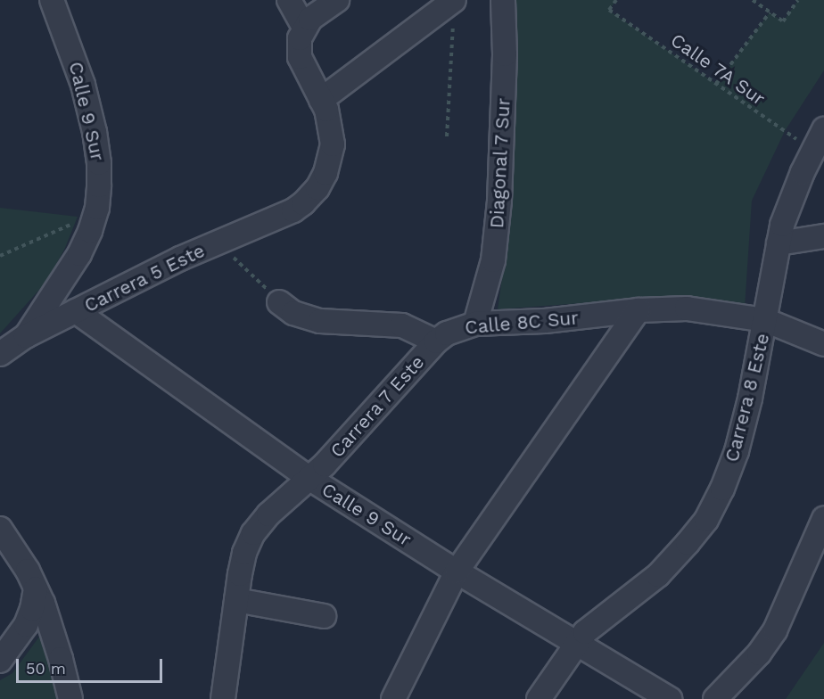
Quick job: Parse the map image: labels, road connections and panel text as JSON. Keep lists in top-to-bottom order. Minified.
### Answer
{"streets":{"street":["Calle 9 Sur","Diagonal 7 Sur","Carrera 5 Este","Calle 8C Sur","Carrera 8 Este","Carrera 7 Este"],"path":["Calle 7A Sur"]},"crossings":[["Calle 7A Sur","Carrera 8 Este"],["Calle 9 Sur","Carrera 5 Este"],["Calle 9 Sur","Carrera 8 Este"],["Calle 9 Sur","Carrera 7 Este"],["Diagonal 7 Sur","Calle 8C Sur"],["Calle 8C Sur","Carrera 8 Este"],["Calle 8C Sur","Carrera 7 Este"]],"scale_bar":"50 m"}
